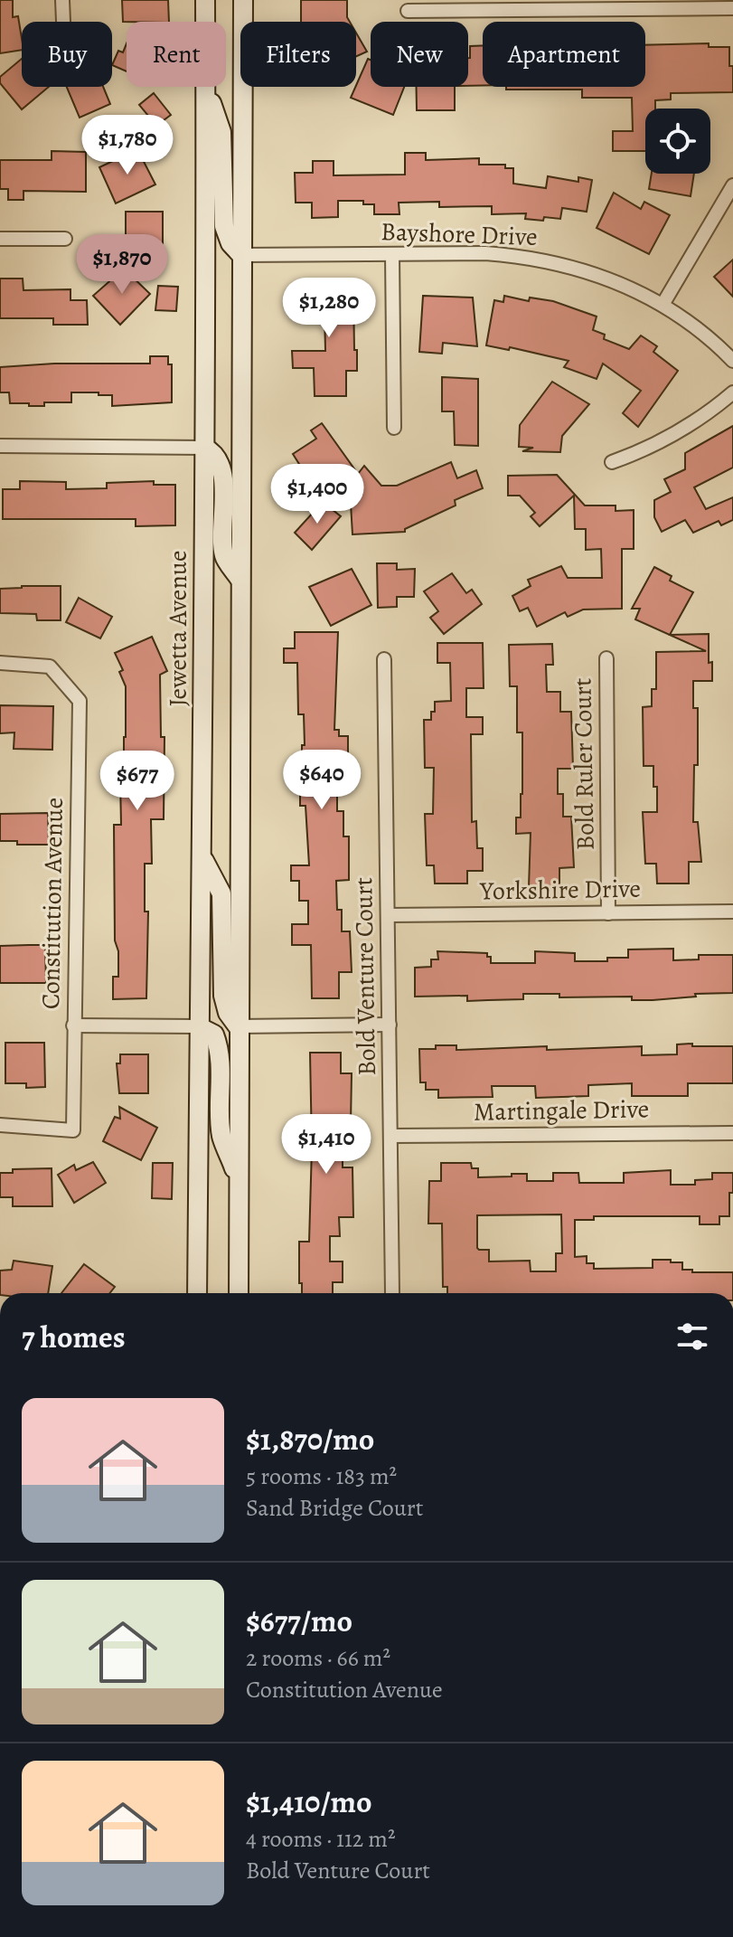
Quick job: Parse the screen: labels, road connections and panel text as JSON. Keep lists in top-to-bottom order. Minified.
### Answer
{"streets":{"street":["Bayshore Drive","Jewetta Avenue","Bold Ruler Court","Yorkshire Drive","Constitution Avenue","Bold Venture Court","Martingale Drive"]},"crossings":[["Bold Ruler Court","Yorkshire Drive"],["Yorkshire Drive","Bold Venture Court"],["Bold Venture Court","Martingale Drive"]],"page":{"chip":["Buy","Rent","Filters","New","Apartment"],"price":["$1,780","$1,870","$1,280","$1,400","$640","$677","$1,410"],"heading":"7 homes","list":[{"name":"$1,870/mo","note":"5 rooms · 183 m² · Sand Bridge Court"},{"name":"$677/mo","note":"2 rooms · 66 m² · Constitution Avenue"},{"name":"$1,410/mo","note":"4 rooms · 112 m² · Bold Venture Court"}]}}
